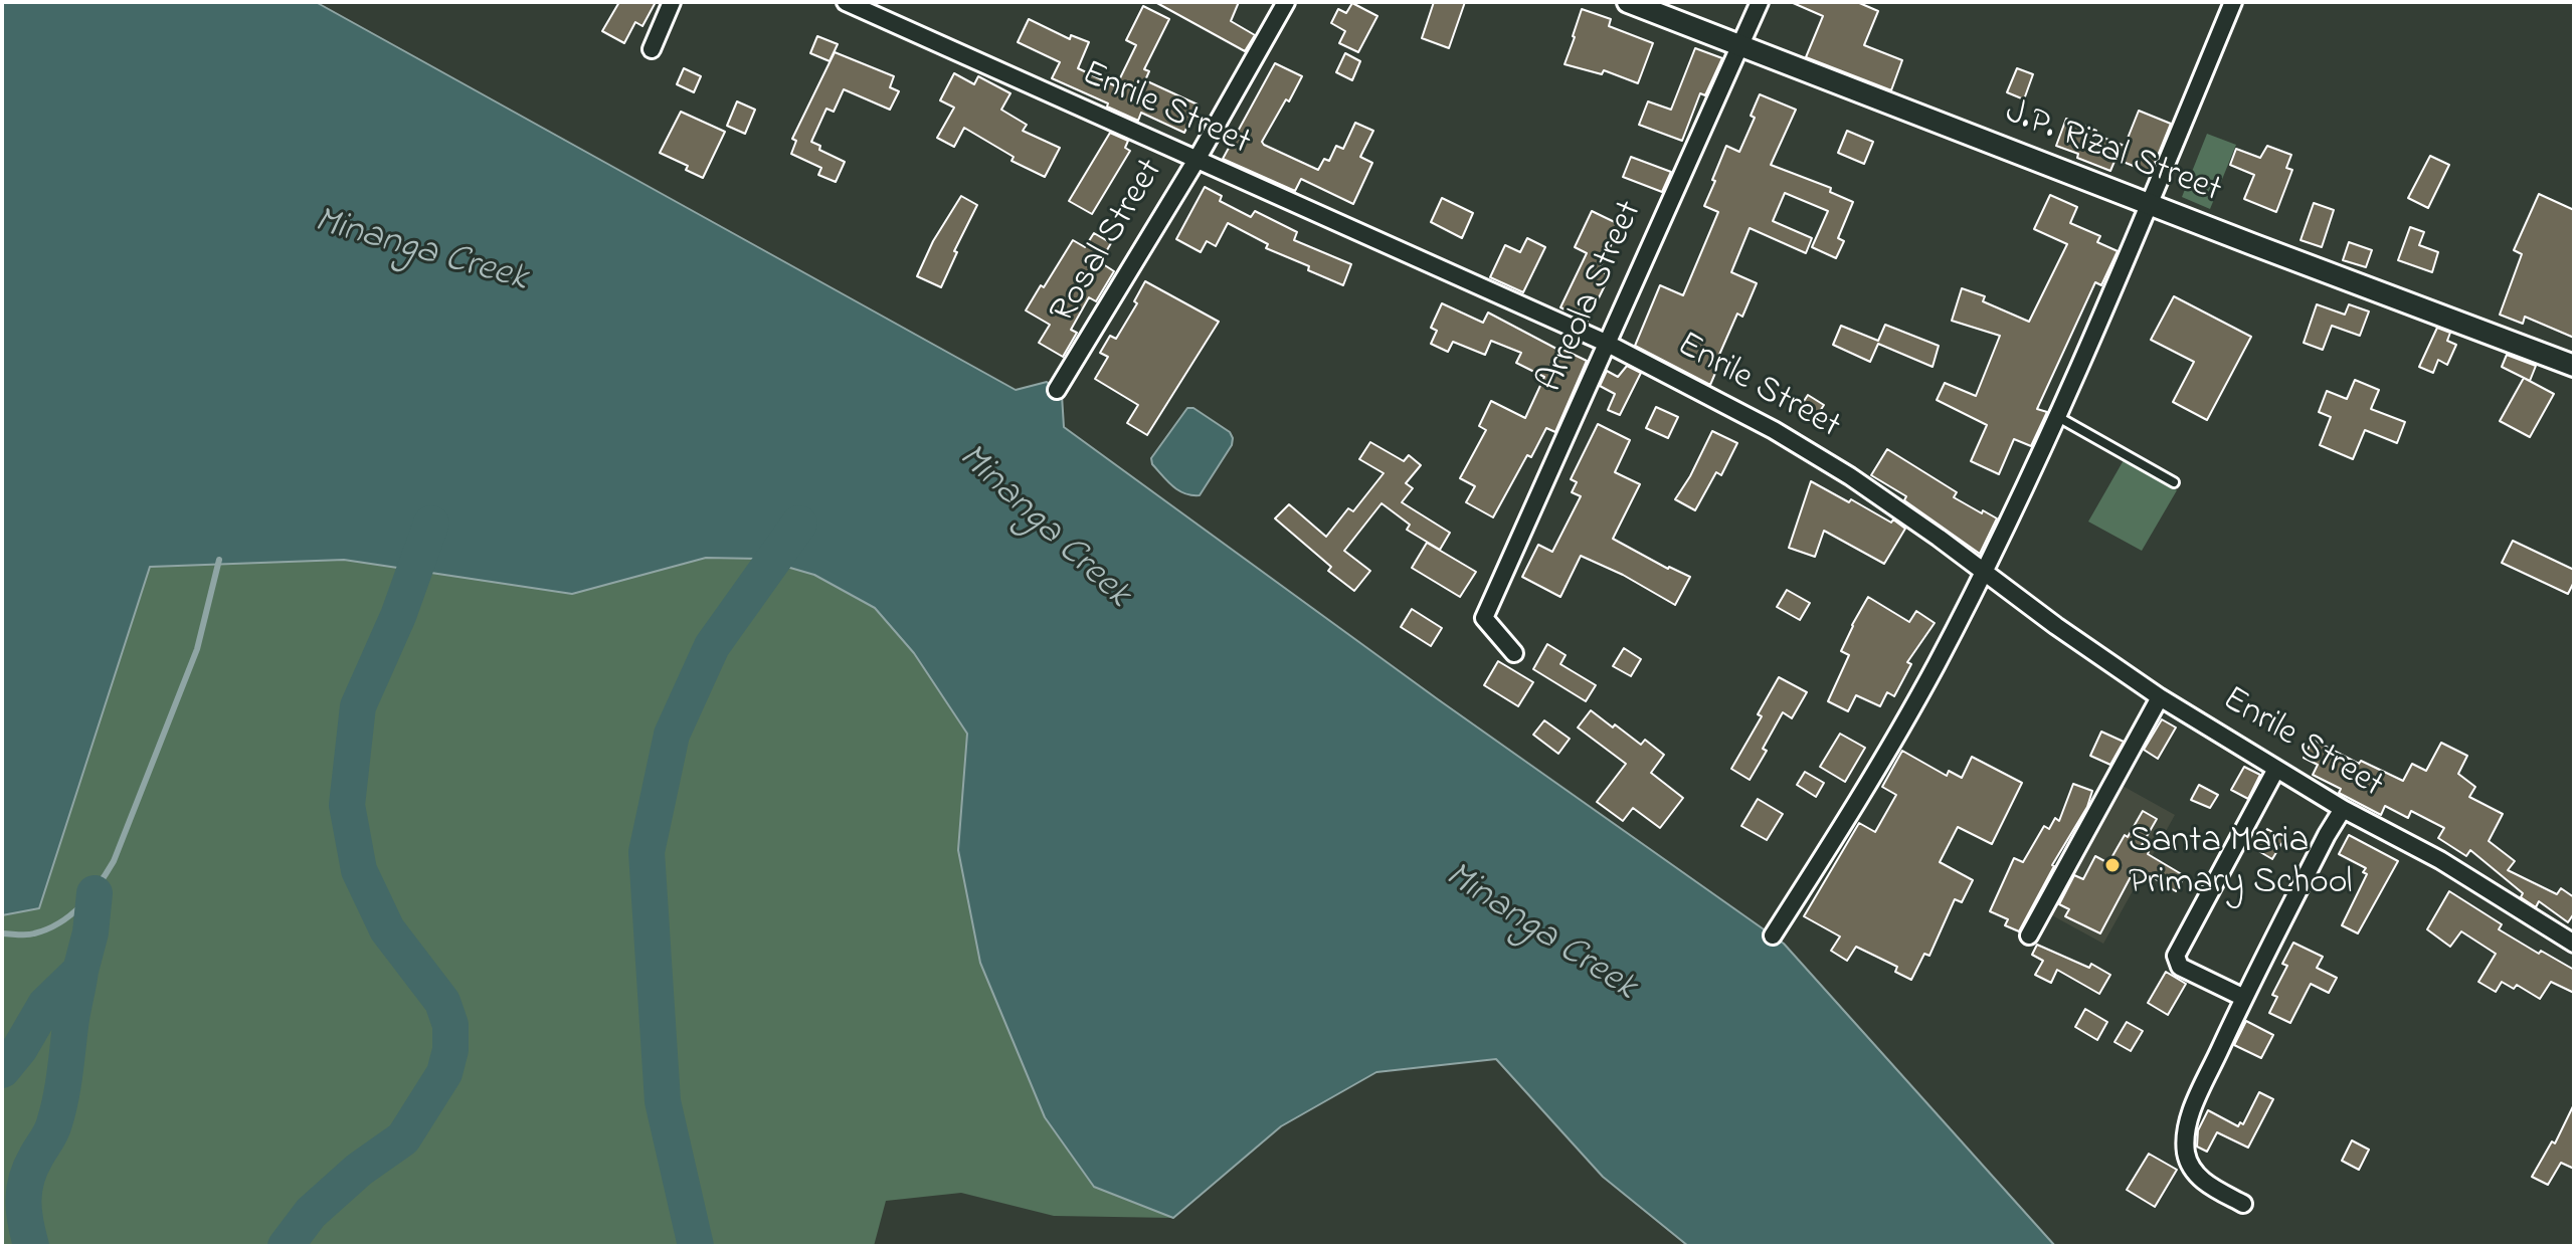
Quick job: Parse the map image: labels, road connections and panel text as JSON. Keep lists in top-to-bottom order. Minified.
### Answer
{"streets":{"street":["Enrile Street","J.P. Rizal Street","Rosal Street","Arreola Street"]},"crossings":[["Enrile Street","Rosal Street"],["Enrile Street","Arreola Street"],["J.P. Rizal Street","Arreola Street"]],"water":["Minanga Creek"],"places":["Santa Maria Primary School"]}
